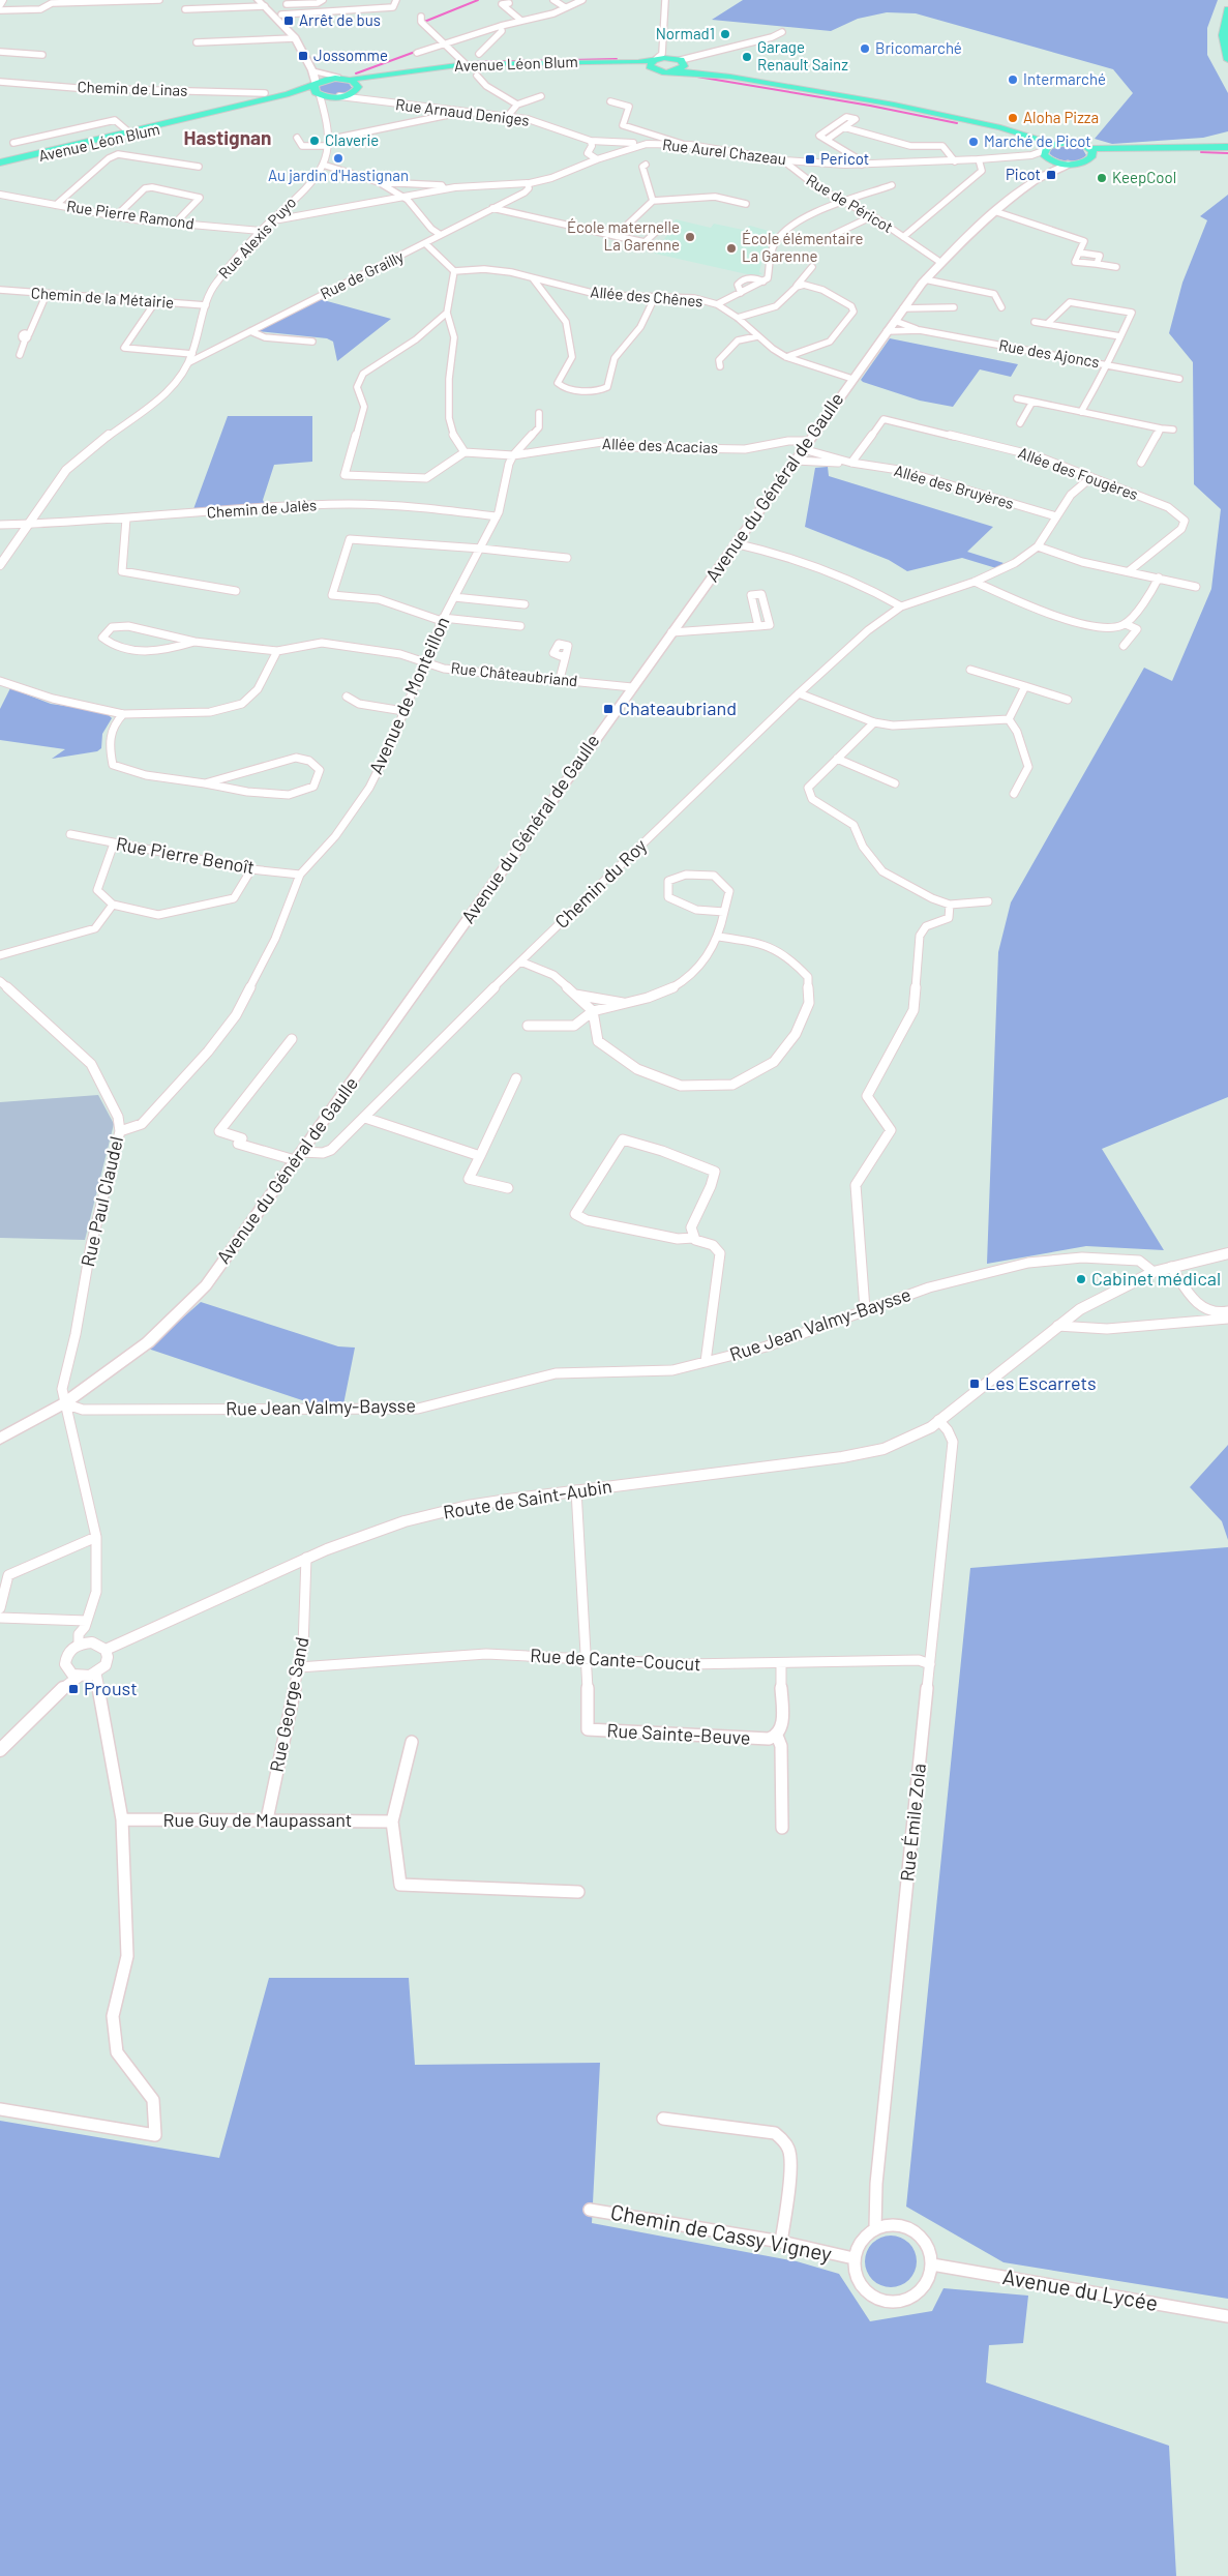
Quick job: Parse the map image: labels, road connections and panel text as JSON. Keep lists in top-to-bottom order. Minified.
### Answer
{"streets":{"main road":["Avenue Léon Blum","Avenue du Général de Gaulle"],"street":["Chemin de Linas","Rue Arnaud Deniges","Rue Aurel Chazeau","Rue de Péricot","Rue Pierre Ramond","Rue Alexis Puyo","Rue de Grailly","Allée des Chênes","Chemin de la Métairie","Rue des Ajoncs","Allée des Acacias","Allée des Fougères","Allée des Bruyères","Chemin de Jalès","Rue Châteaubriand","Avenue de Monteillon","Rue Pierre Benoît","Chemin du Roy","Rue Paul Claudel","Rue Jean Valmy-Baysse","Route de Saint-Aubin","Rue de Cante-Coucut","Rue George Sand","Rue Sainte-Beuve","Rue Guy de Maupassant","Rue Émile Zola","Chemin de Cassy Vigney","Avenue du Lycée"]},"crossings":[["Avenue Léon Blum","Rue Arnaud Deniges"],["Avenue Léon Blum","Rue Alexis Puyo"],["Rue Arnaud Deniges","Rue Aurel Chazeau"],["Rue Aurel Chazeau","Rue de Péricot"],["Rue Aurel Chazeau","Rue Alexis Puyo"],["Rue Aurel Chazeau","Rue de Grailly"],["Rue Aurel Chazeau","Avenue du Général de Gaulle"],["Rue de Péricot","Avenue du Général de Gaulle"],["Rue Pierre Ramond","Rue Alexis Puyo"],["Rue Alexis Puyo","Rue de Grailly"],["Rue Alexis Puyo","Chemin de la Métairie"],["Rue Alexis Puyo","Chemin de Jalès"],["Allée des Chênes","Avenue du Général de Gaulle"],["Rue des Ajoncs","Avenue du Général de Gaulle"],["Allée des Acacias","Avenue du Général de Gaulle"],["Allée des Acacias","Allée des Bruyères"],["Allée des Acacias","Avenue de Monteillon"],["Allée des Fougères","Allée des Bruyères"],["Avenue du Général de Gaulle","Allée des Bruyères"],["Avenue du Général de Gaulle","Rue Châteaubriand"],["Avenue du Général de Gaulle","Chemin du Roy"],["Avenue du Général de Gaulle","Rue Paul Claudel"],["Avenue du Général de Gaulle","Rue Jean Valmy-Baysse"],["Chemin de Jalès","Avenue de Monteillon"],["Rue Châteaubriand","Avenue de Monteillon"],["Avenue de Monteillon","Rue Pierre Benoît"],["Avenue de Monteillon","Rue Paul Claudel"],["Rue Paul Claudel","Rue Jean Valmy-Baysse"],["Rue Paul Claudel","Route de Saint-Aubin"],["Rue Jean Valmy-Baysse","Route de Saint-Aubin"],["Route de Saint-Aubin","Rue George Sand"],["Route de Saint-Aubin","Rue Émile Zola"],["Rue de Cante-Coucut","Rue George Sand"],["Rue de Cante-Coucut","Rue Sainte-Beuve"],["Rue de Cante-Coucut","Rue Émile Zola"],["Rue George Sand","Rue Guy de Maupassant"],["Rue Émile Zola","Chemin de Cassy Vigney"],["Rue Émile Zola","Avenue du Lycée"],["Chemin de Cassy Vigney","Avenue du Lycée"]],"districts":["Hastignan"],"places":{"transit":["Arrêt de bus","Jossomme","Pericot","Picot","Chateaubriand","Les Escarrets","Proust"],"other":["Normad1","Bricomarché","Garage Renault Sainz","Intermarché","Aloha Pizza","Claverie","Marché de Picot","Au jardin d'Hastignan","KeepCool","École maternelle La Garenne","École élémentaire La Garenne","Cabinet médical"]}}
